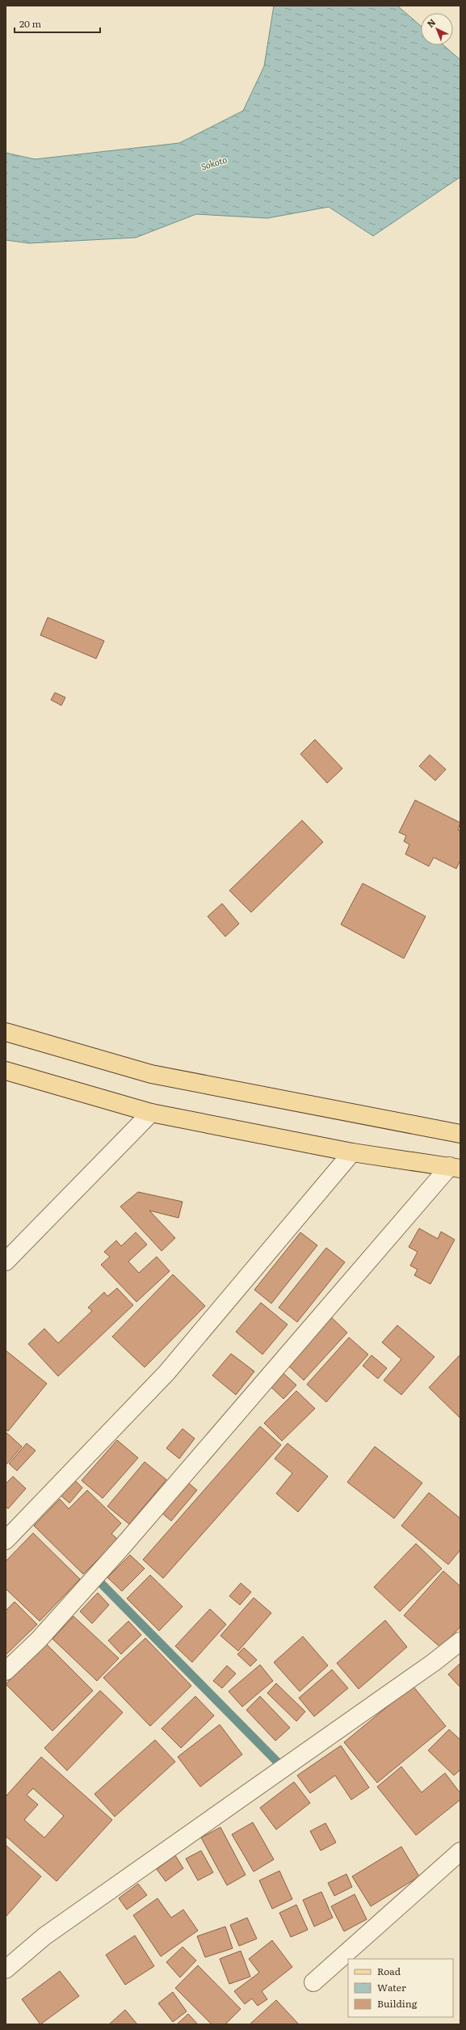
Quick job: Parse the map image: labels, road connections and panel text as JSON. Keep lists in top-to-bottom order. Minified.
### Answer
{"water":["Sokoto"],"legend":["Road","Water","Building"],"scale_bar":"20 m","north":"top left"}
